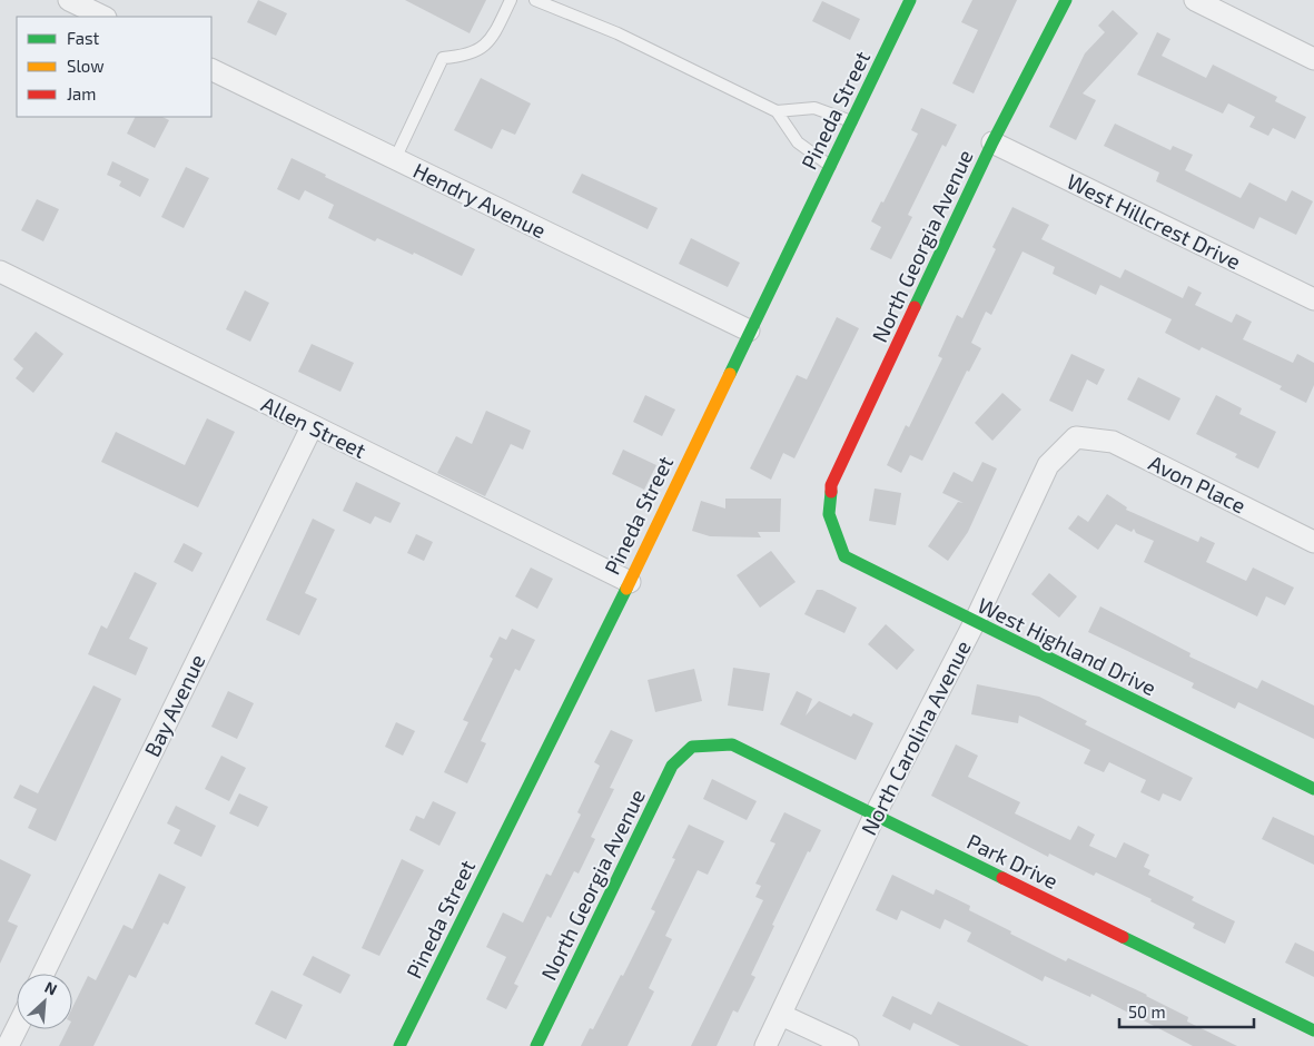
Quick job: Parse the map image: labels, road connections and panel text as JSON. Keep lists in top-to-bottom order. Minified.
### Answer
{"streets":{"street":["Pineda Street","Hendry Avenue","West Hillcrest Drive","North Georgia Avenue","Allen Street","Avon Place","West Highland Drive","Bay Avenue","North Carolina Avenue","Park Drive"]},"crossings":[["Pineda Street","Hendry Avenue"],["Pineda Street","Allen Street"],["West Hillcrest Drive","North Georgia Avenue"],["North Georgia Avenue","West Highland Drive"],["North Georgia Avenue","Park Drive"],["Allen Street","Bay Avenue"],["Avon Place","North Carolina Avenue"],["West Highland Drive","North Carolina Avenue"],["North Carolina Avenue","Park Drive"]],"legend":["Fast","Slow","Jam"],"scale_bar":"50 m","north":"top right"}
